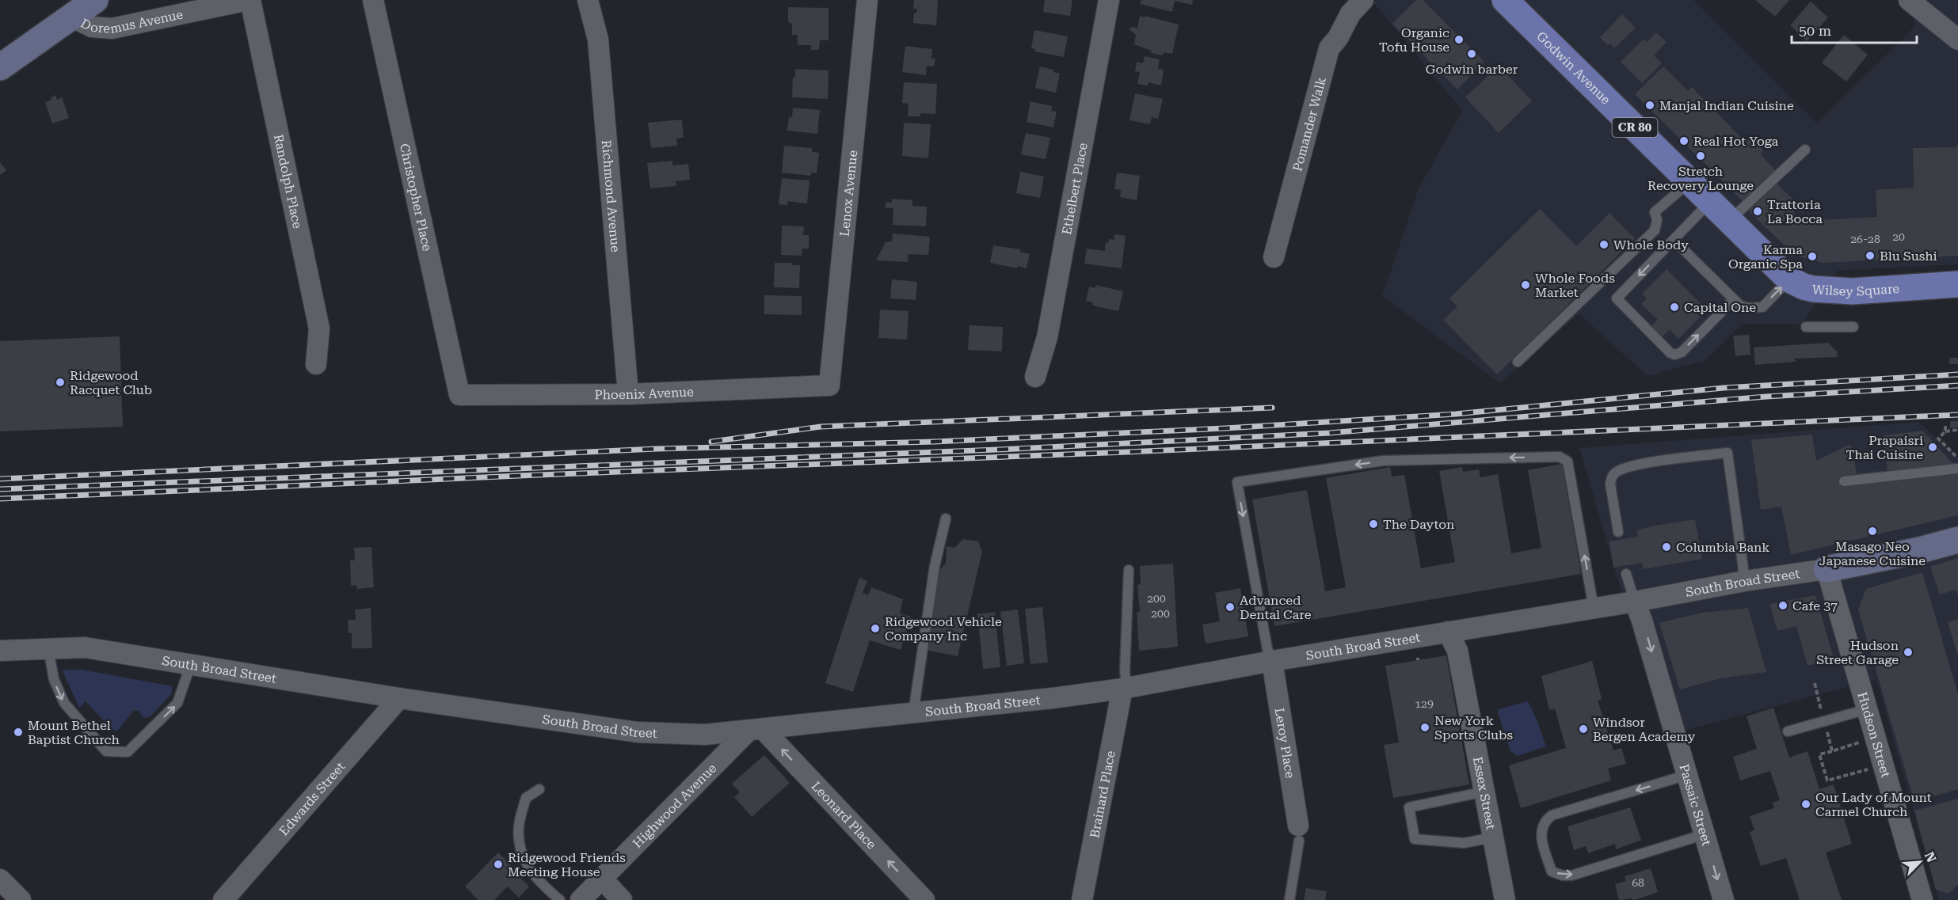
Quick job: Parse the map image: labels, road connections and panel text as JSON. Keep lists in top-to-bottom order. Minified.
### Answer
{"streets":{"main road":["Godwin Avenue","CR 80","Wilsey Square"],"street":["Doremus Avenue","Pomander Walk","Randolph Place","Ethelbert Place","Lenox Avenue","Christopher Place","Richmond Avenue","Phoenix Avenue","South Broad Street","Hudson Street","Leroy Place","Essex Street","Brainard Place","Edwards Street","Passaic Street","Highwood Avenue","Leonard Place"]},"crossings":[["Doremus Avenue","Randolph Place"],["Godwin Avenue","Wilsey Square"],["Lenox Avenue","Phoenix Avenue"],["Christopher Place","Phoenix Avenue"],["Richmond Avenue","Phoenix Avenue"],["South Broad Street","Hudson Street"],["South Broad Street","Leroy Place"],["South Broad Street","Essex Street"],["South Broad Street","Brainard Place"],["South Broad Street","Edwards Street"],["South Broad Street","Passaic Street"],["South Broad Street","Highwood Avenue"],["South Broad Street","Leonard Place"],["Highwood Avenue","Leonard Place"]],"one_way":["Passaic Street","Leonard Place"],"places":["Organic Tofu House","Godwin barber","Manjal Indian Cuisine","Real Hot Yoga","Stretch Recovery Lounge","Trattoria La Bocca","Whole Body","Blu Sushi","Karma Organic Spa","Whole Foods Market","Capital One","Ridgewood Racquet Club","Prapaisri Thai Cuisine","The Dayton","Masago Neo Japanese Cuisine","Columbia Bank","Cafe 37","Advanced Dental Care","Ridgewood Vehicle Company Inc","Hudson Street Garage","New York Sports Clubs","Windsor Bergen Academy","Mount Bethel Baptist Church","Our Lady of Mount Carmel Church","Ridgewood Friends Meeting House"],"house_numbers":["20","26-28","200","200","129","68"],"scale_bar":"50 m","north":"top right"}
